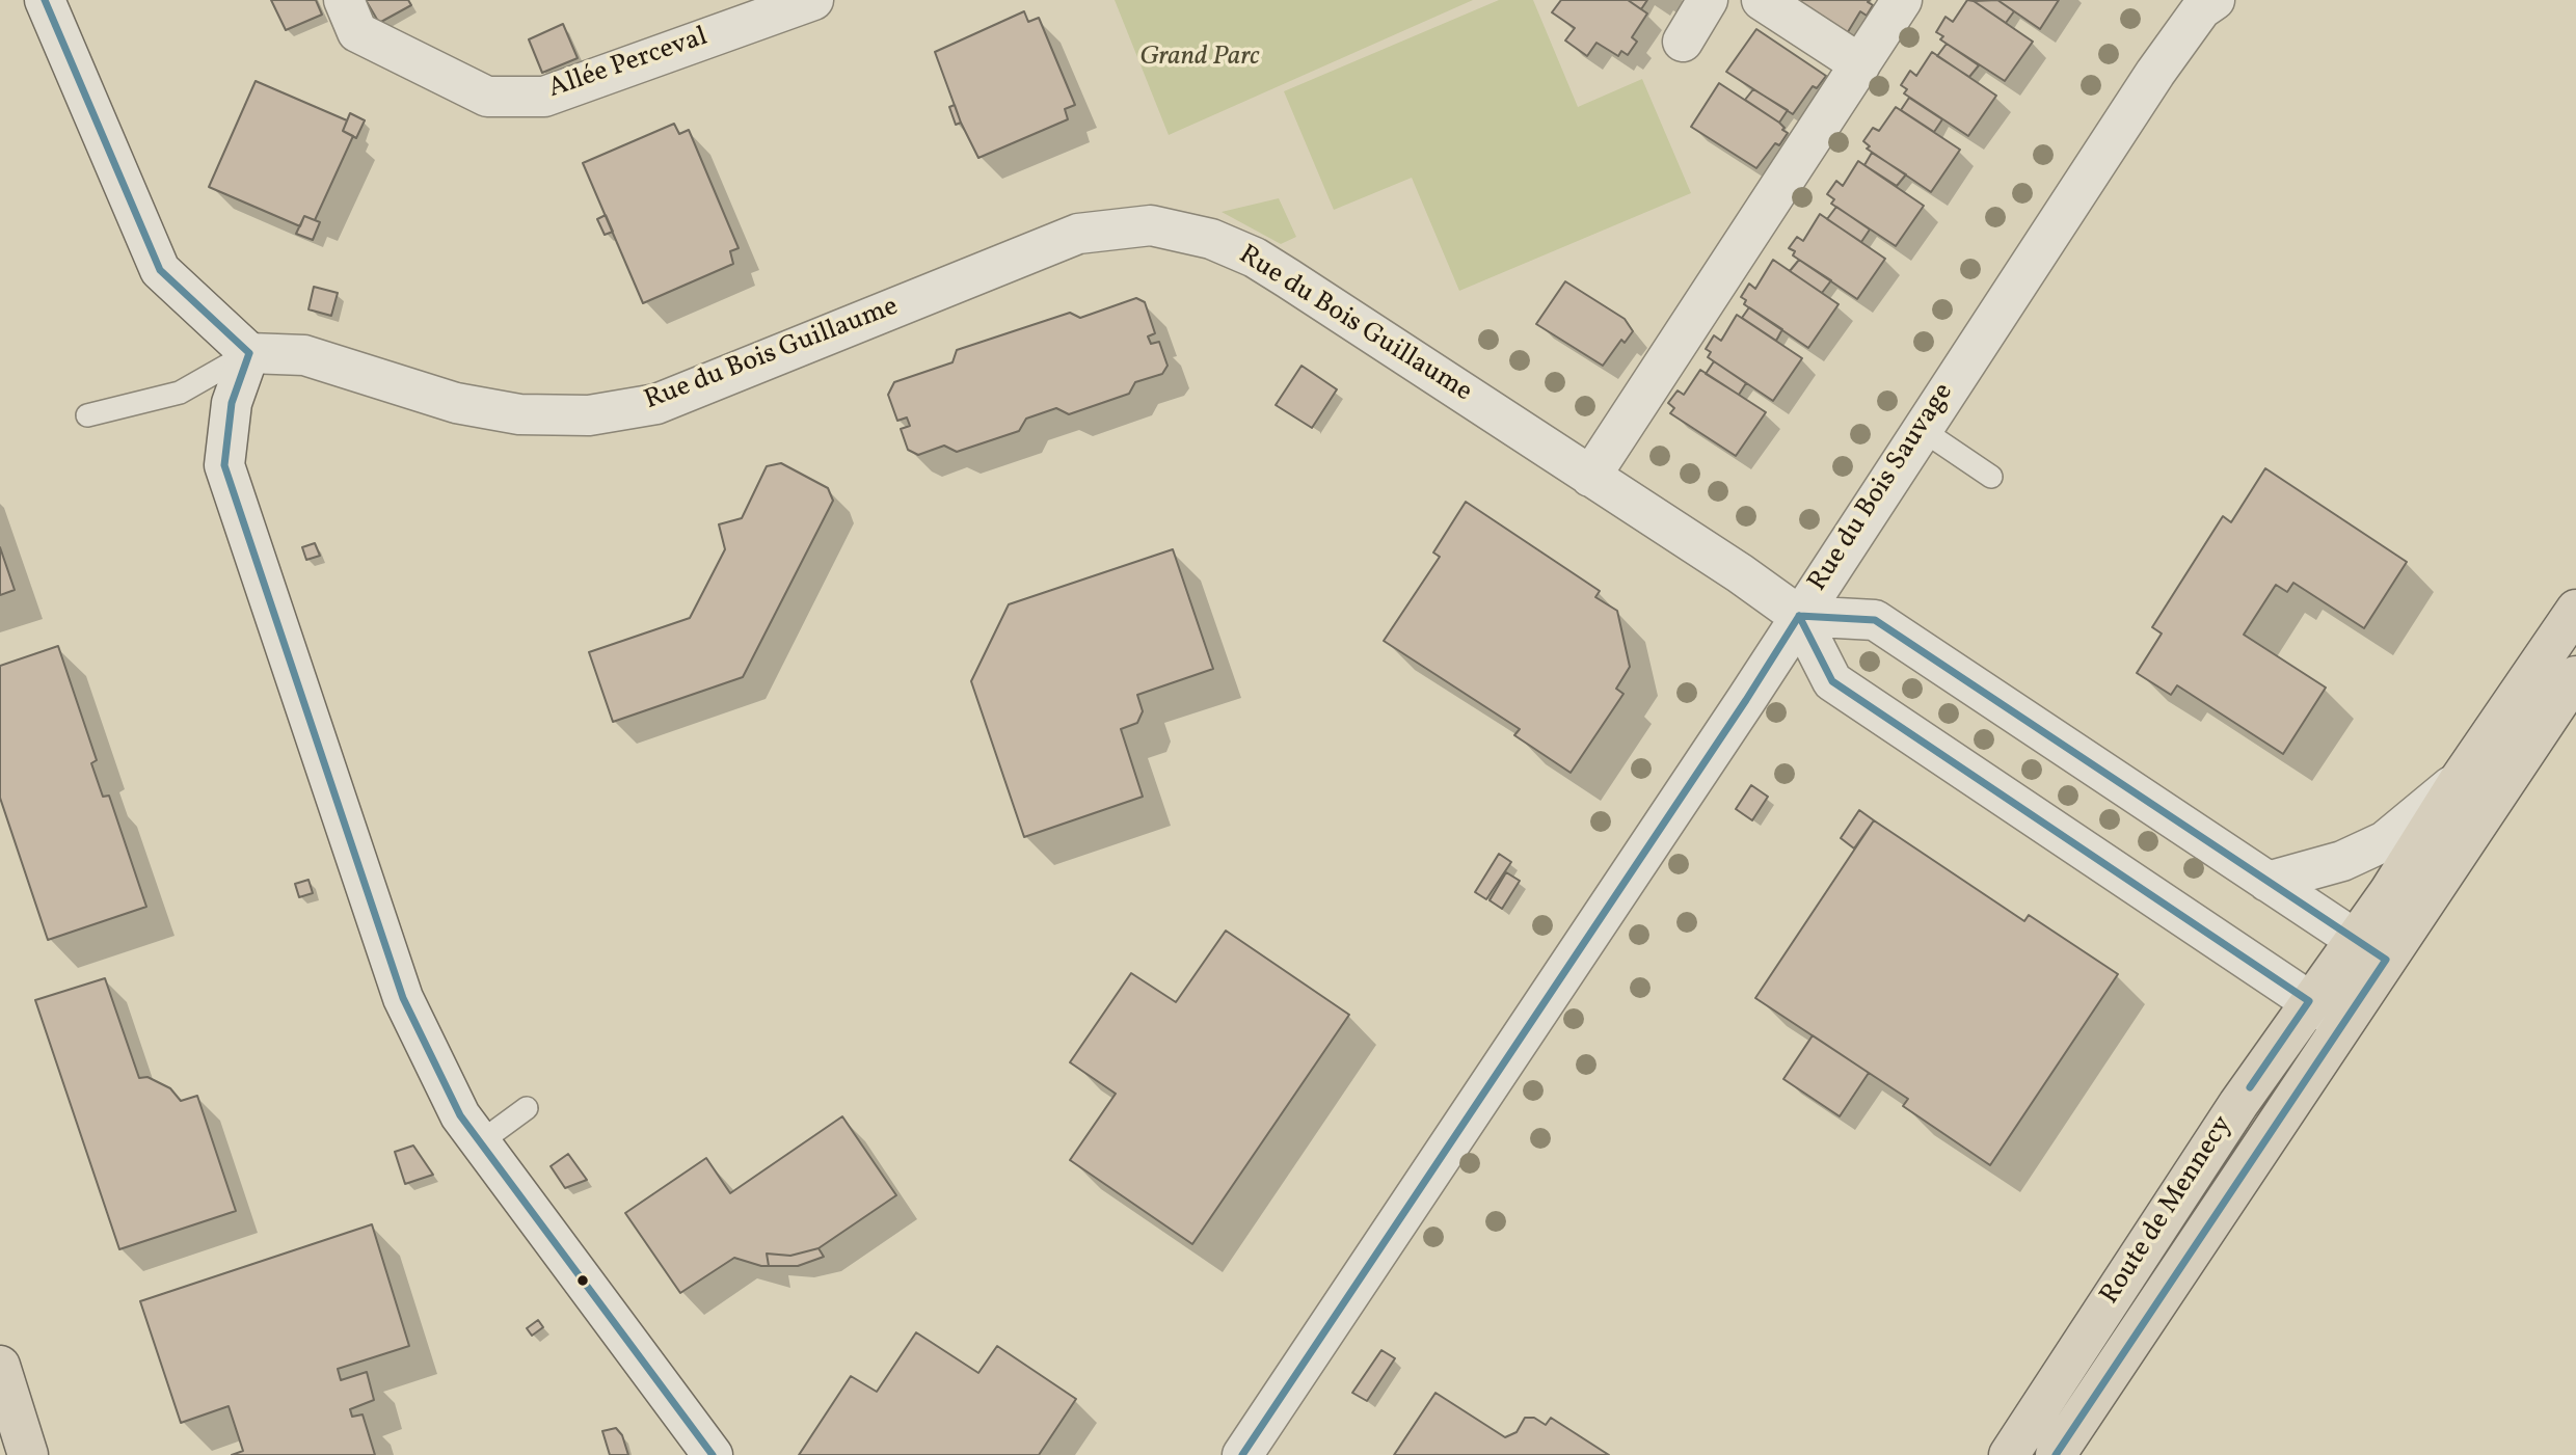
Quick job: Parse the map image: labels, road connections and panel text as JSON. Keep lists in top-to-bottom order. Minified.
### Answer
{"streets":{"main road":["Route de Mennecy"],"street":["Allée Perceval","Rue du Bois Guillaume","Rue du Bois Sauvage"]},"crossings":[["Rue du Bois Guillaume","Rue du Bois Sauvage"],["Rue du Bois Guillaume","Route de Mennecy"]],"parks":["Grand Parc"]}
